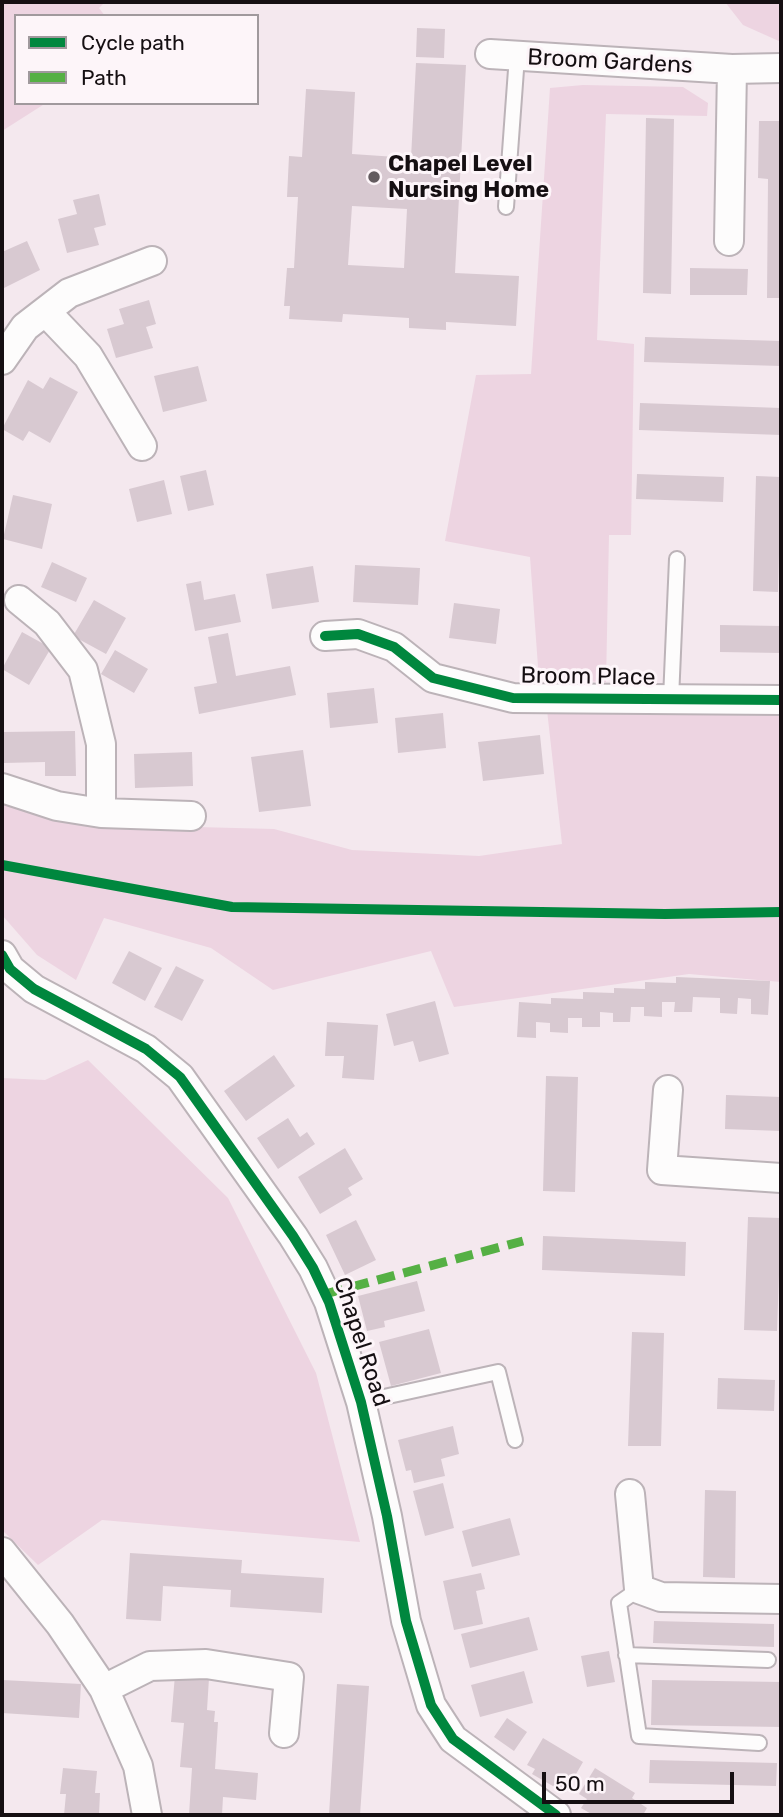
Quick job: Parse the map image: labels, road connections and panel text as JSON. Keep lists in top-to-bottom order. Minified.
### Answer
{"streets":{"street":["Broom Gardens","Broom Place","Chapel Road"]},"places":["Chapel Level Nursing Home"],"legend":["Cycle path","Path"],"scale_bar":"50 m"}
